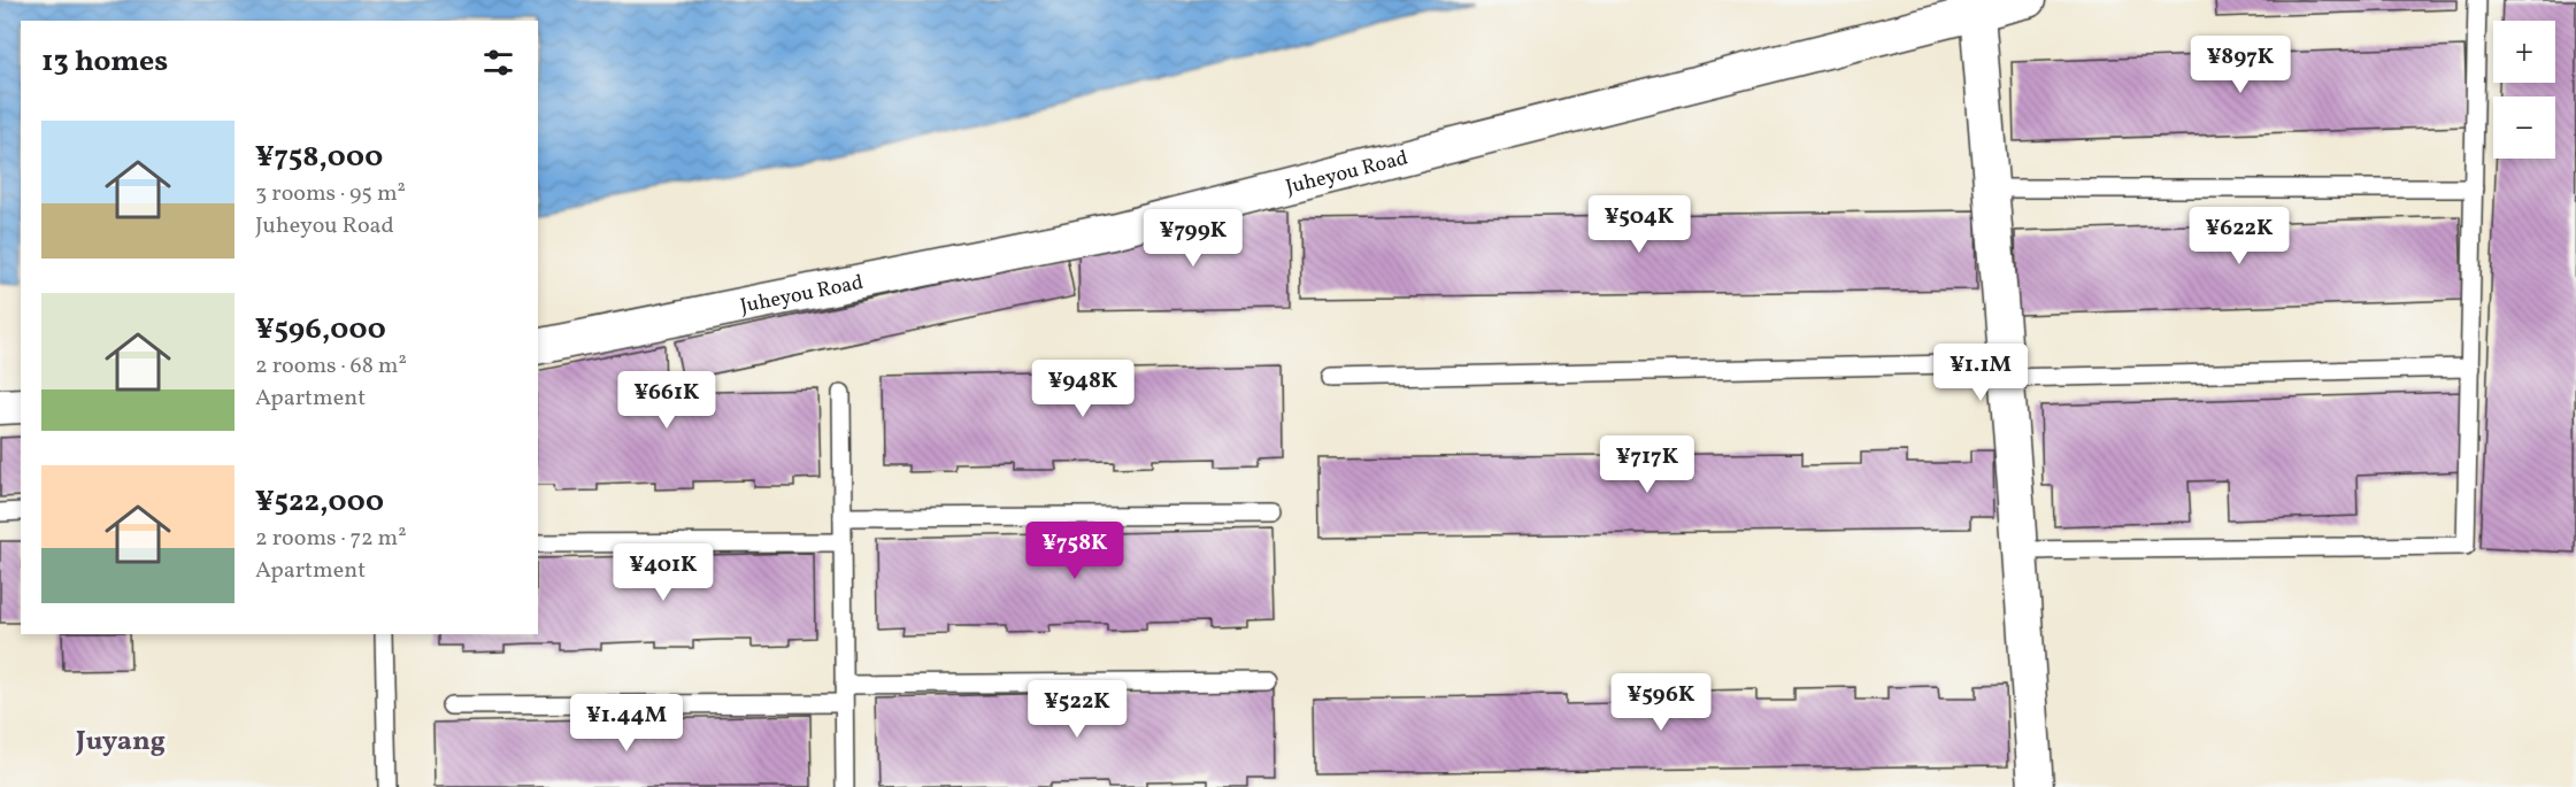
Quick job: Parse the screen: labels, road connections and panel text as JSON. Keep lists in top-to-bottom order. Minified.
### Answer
{"streets":{"street":["Juheyou Road"]},"districts":["Juyang"],"page":{"map_buttons":["+","−"],"heading":"13 homes","price":["¥897K","¥504K","¥622K","¥799K","¥1.1M","¥948K","¥661K","¥717K","¥758K","¥401K","¥596K","¥522K","¥1.44M"],"list":[{"name":"¥758,000","note":"3 rooms · 95 m² · Juheyou Road"},{"name":"¥596,000","note":"2 rooms · 68 m² · Apartment"},{"name":"¥522,000","note":"2 rooms · 72 m² · Apartment"}]}}
